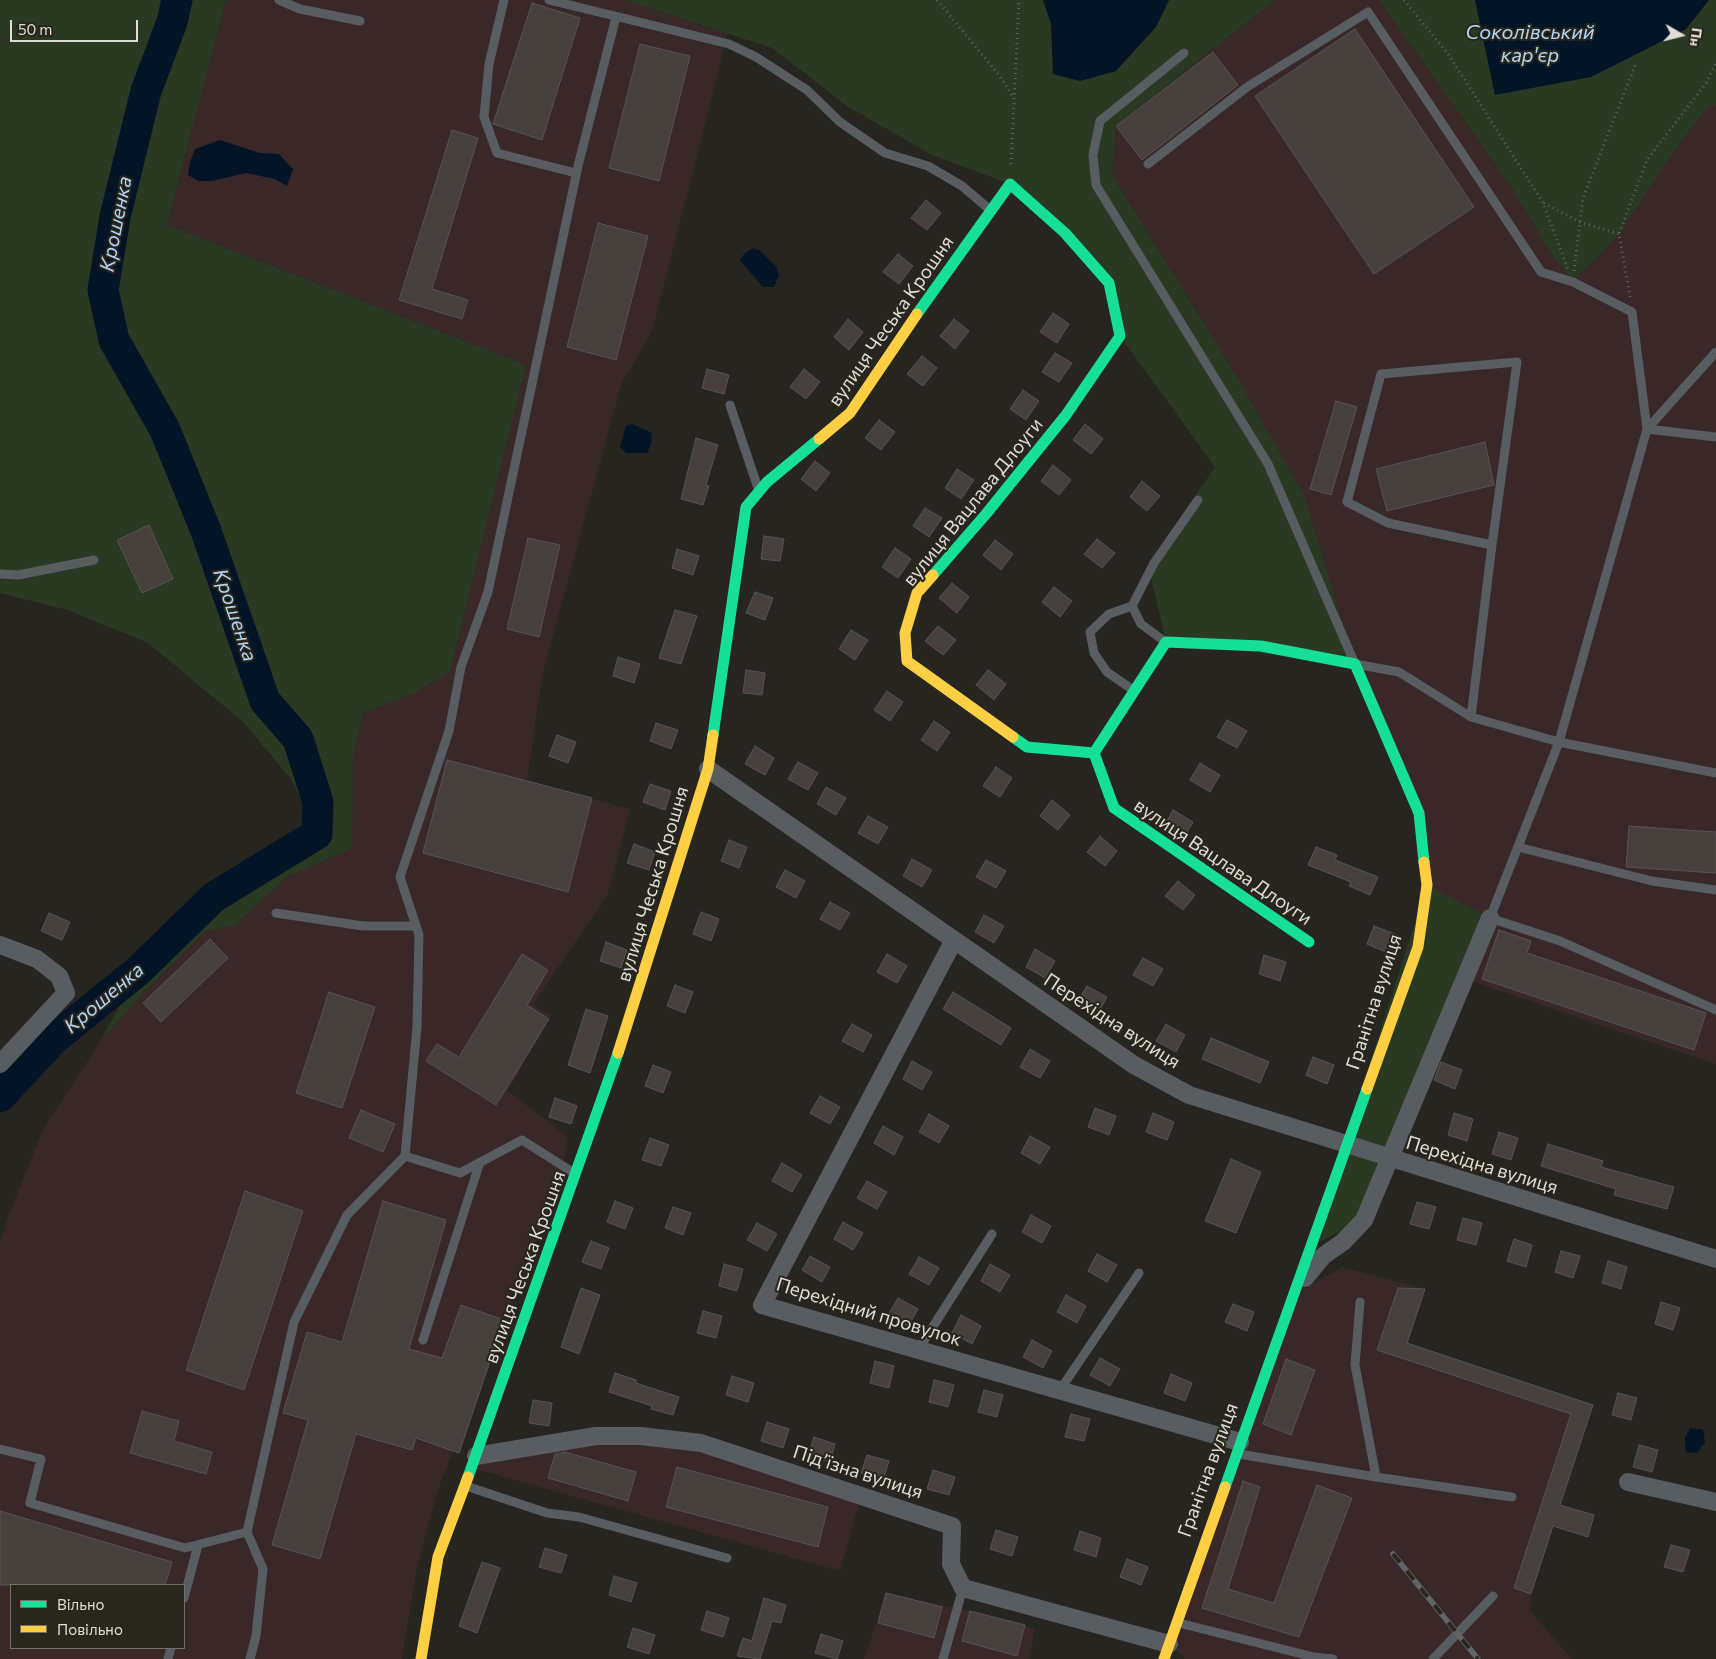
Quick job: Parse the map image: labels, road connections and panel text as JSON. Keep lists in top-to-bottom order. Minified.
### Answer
{"streets":{"street":["вулиця Чеська Крошня","вулиця Вацлава Длоуги","Гранітна вулиця","Перехідна вулиця","Перехідний провулок","Підʼїзна вулиця"]},"crossings":[["вулиця Чеська Крошня","вулиця Вацлава Длоуги"],["вулиця Чеська Крошня","Перехідна вулиця"],["вулиця Чеська Крошня","Підʼїзна вулиця"],["Гранітна вулиця","Перехідна вулиця"],["Гранітна вулиця","Перехідний провулок"],["Перехідна вулиця","Перехідний провулок"]],"water":["Соколівський кар'єр","Крошенка"],"legend":["Вільно","Повільно"],"scale_bar":"50 m","north":"right"}
